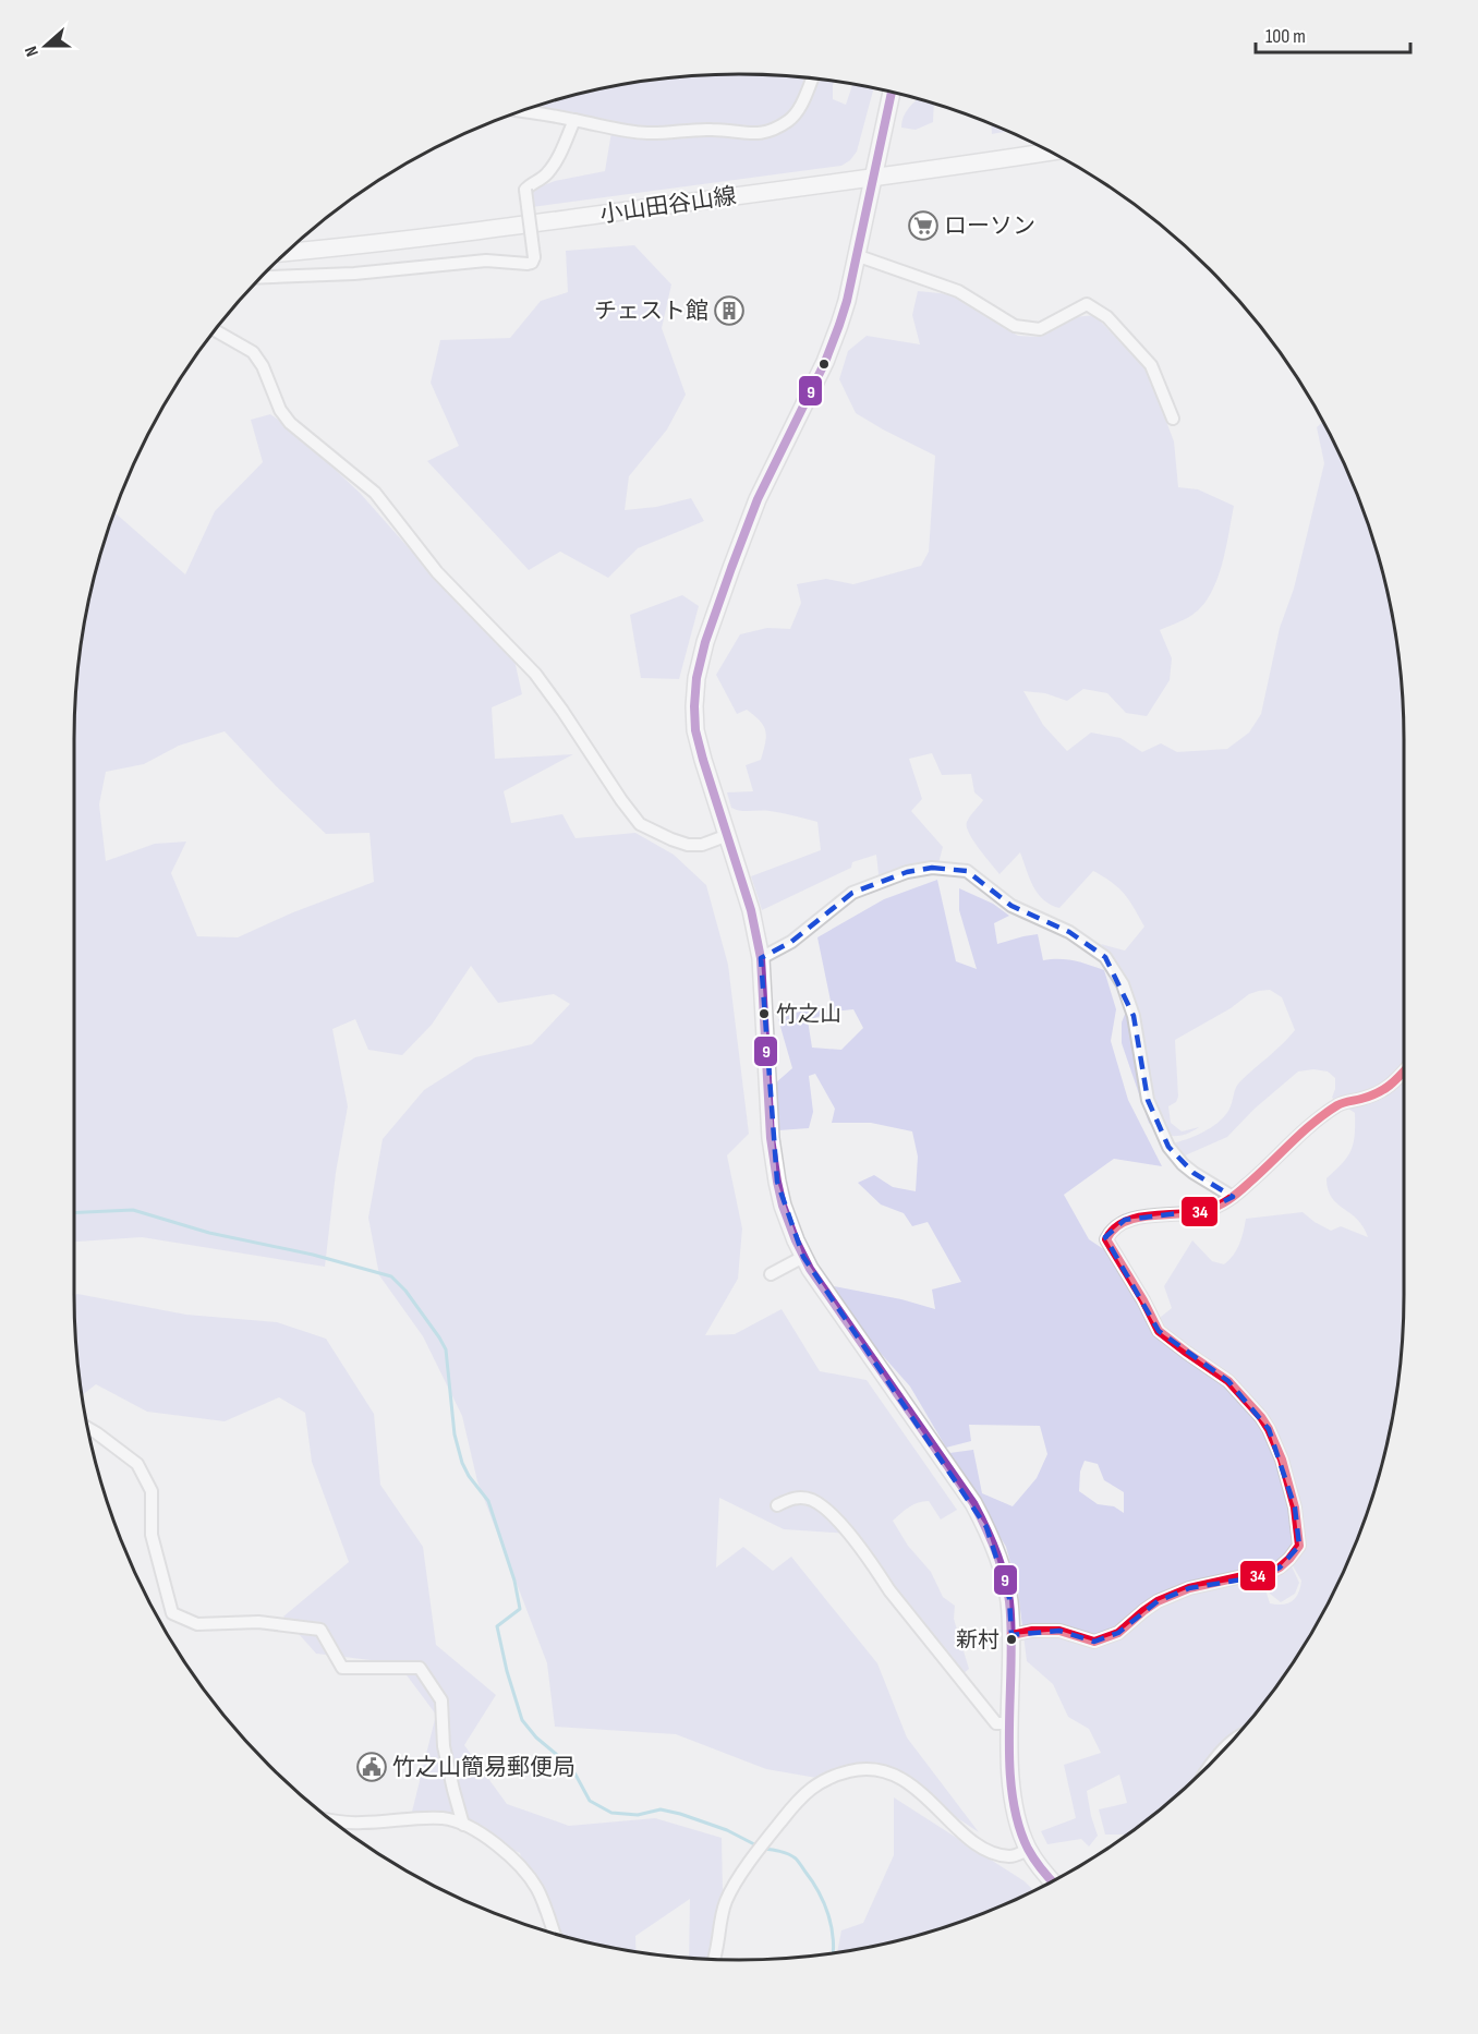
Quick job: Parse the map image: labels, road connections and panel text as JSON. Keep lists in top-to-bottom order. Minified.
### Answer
{"streets":{"main road":["小山田谷山線"]},"places":{"supermarket":["ローソン"],"building":["チェスト館"],"other":["竹之山","新村"],"public building":["竹之山簡易郵便局"]},"lines":["transit line 9","transit line 34"],"scale_bar":"100 m","north":"left"}
